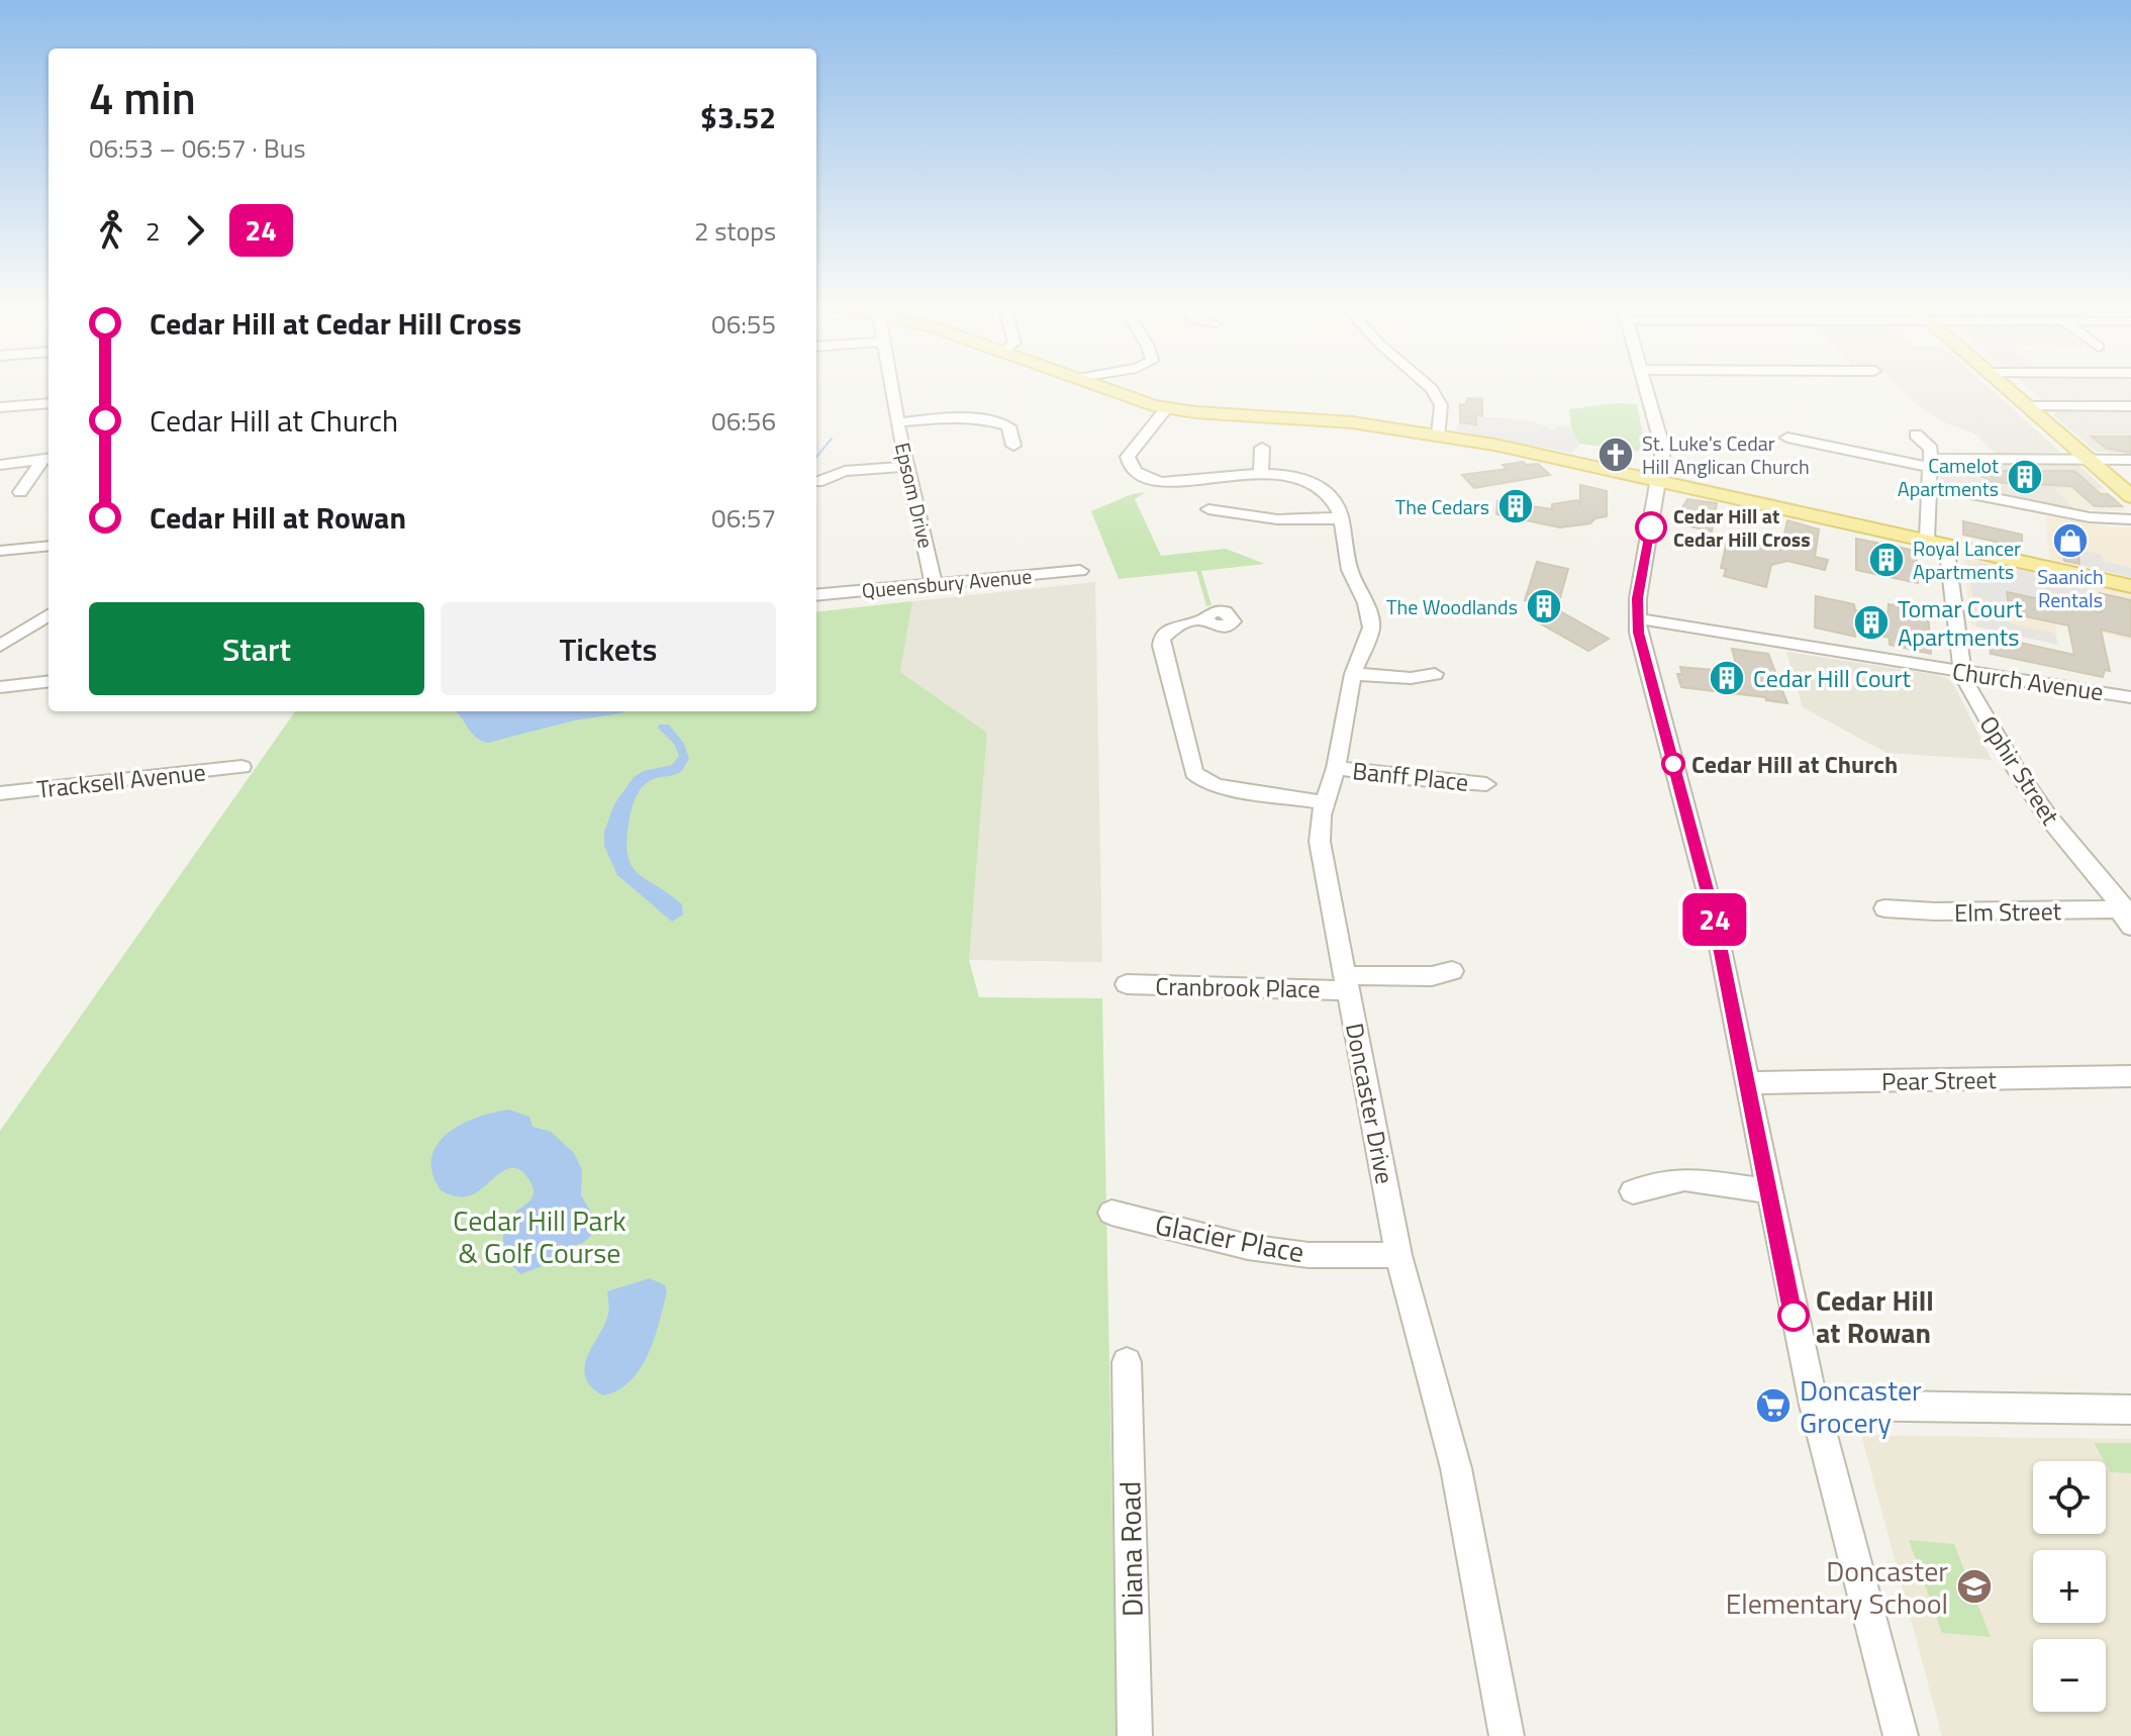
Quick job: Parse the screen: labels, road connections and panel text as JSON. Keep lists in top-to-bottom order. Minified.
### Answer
{"streets":{"street":["Epsom Drive","Queensbury Avenue","Church Avenue","Ophir Street","Banff Place","Tracksell Avenue","Elm Street","Cranbrook Place","Pear Street","Doncaster Drive","Glacier Place","Diana Road"]},"crossings":[["Epsom Drive","Queensbury Avenue"],["Church Avenue","Ophir Street"],["Ophir Street","Elm Street"],["Banff Place","Doncaster Drive"],["Cranbrook Place","Doncaster Drive"],["Doncaster Drive","Glacier Place"]],"parks":["Cedar Hill Park & Golf Course"],"places":{"church":["St. Luke's Cedar Hill Anglican Church"],"building":["Camelot Apartments","The Cedars","Royal Lancer Apartments","The Woodlands","Tomar Court Apartments","Cedar Hill Court"],"other":["Cedar Hill at Cedar Hill Cross","Cedar Hill at Church","Cedar Hill at Rowan"],"shop":["Saanich Rentals"],"supermarket":["Doncaster Grocery"],"school or university":["Doncaster Elementary School"]},"lines":["bus line 24"],"page":{"on_map":"24","heading":["4 min","06:53 – 06:57 · Bus","$3.52"],"legs":["2","24","2 stops"],"list":[{"name":"Cedar Hill at Cedar Hill Cross","value":"06:55"},{"name":"Cedar Hill at Church","value":"06:56"},{"name":"Cedar Hill at Rowan","value":"06:57"}],"buttons":["Start","Tickets"],"map_buttons":["+","−"]}}
